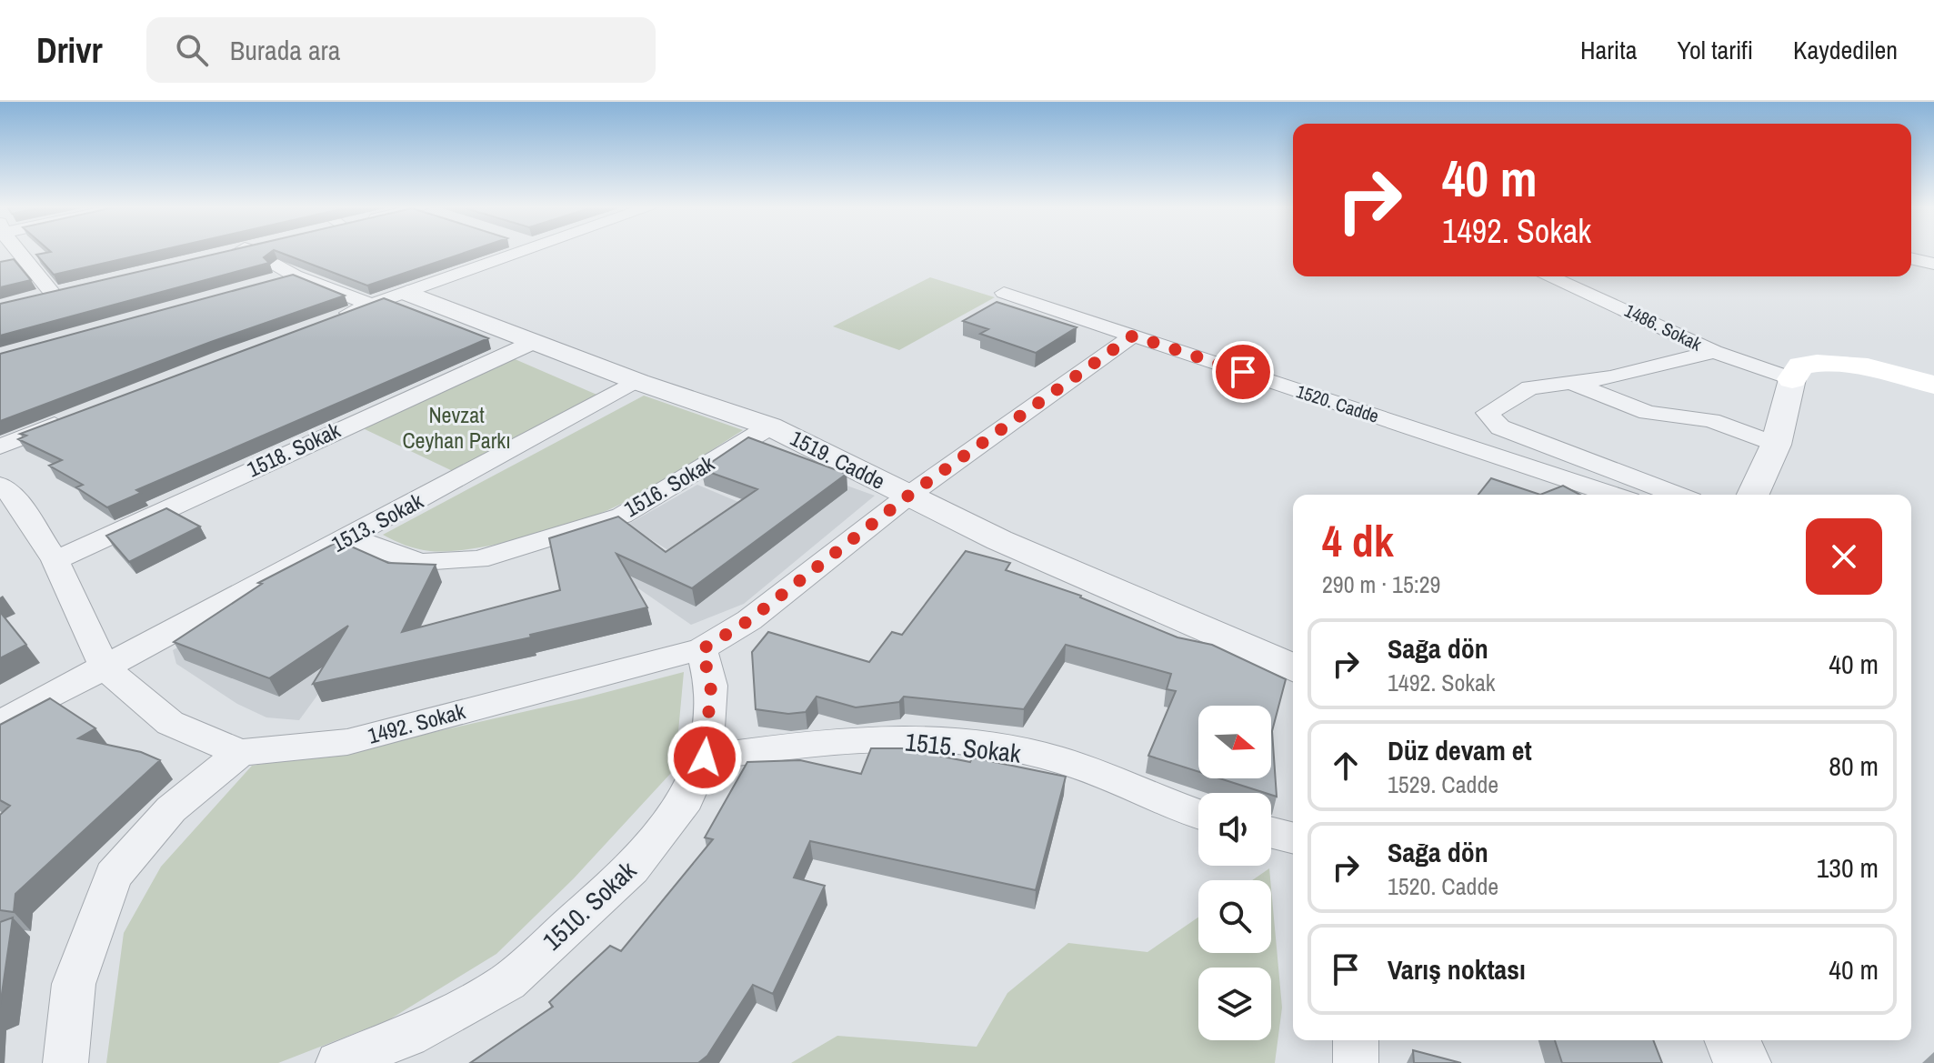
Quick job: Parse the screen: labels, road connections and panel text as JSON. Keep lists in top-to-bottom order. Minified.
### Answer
{"streets":{"street":["1486. Sokak","1520. Cadde","1518. Sokak","1519. Cadde","1516. Sokak","1513. Sokak","1492. Sokak","1515. Sokak","1510. Sokak"]},"crossings":[["1520. Cadde","1492. Sokak"],["1518. Sokak","1519. Cadde"],["1518. Sokak","1492. Sokak"],["1519. Cadde","1516. Sokak"],["1519. Cadde","1513. Sokak"],["1519. Cadde","1492. Sokak"],["1516. Sokak","1513. Sokak"],["1513. Sokak","1492. Sokak"],["1492. Sokak","1510. Sokak"],["1515. Sokak","1510. Sokak"]],"parks":["Nevzat Ceyhan Parkı"],"north":"right","page":{"header":"Drivr","search":"Burada ara","nav":["Harita","Yol tarifi","Kaydedilen"],"turn":["40 m","1492. Sokak"],"heading":["4 dk","290 m · 15:29"],"list":[{"name":"Sağa dön","note":"1492. Sokak","value":"40 m"},{"name":"Düz devam et","note":"1529. Cadde","value":"80 m"},{"name":"Sağa dön","note":"1520. Cadde","value":"130 m"},{"name":"Varış noktası","value":"40 m"}]}}
